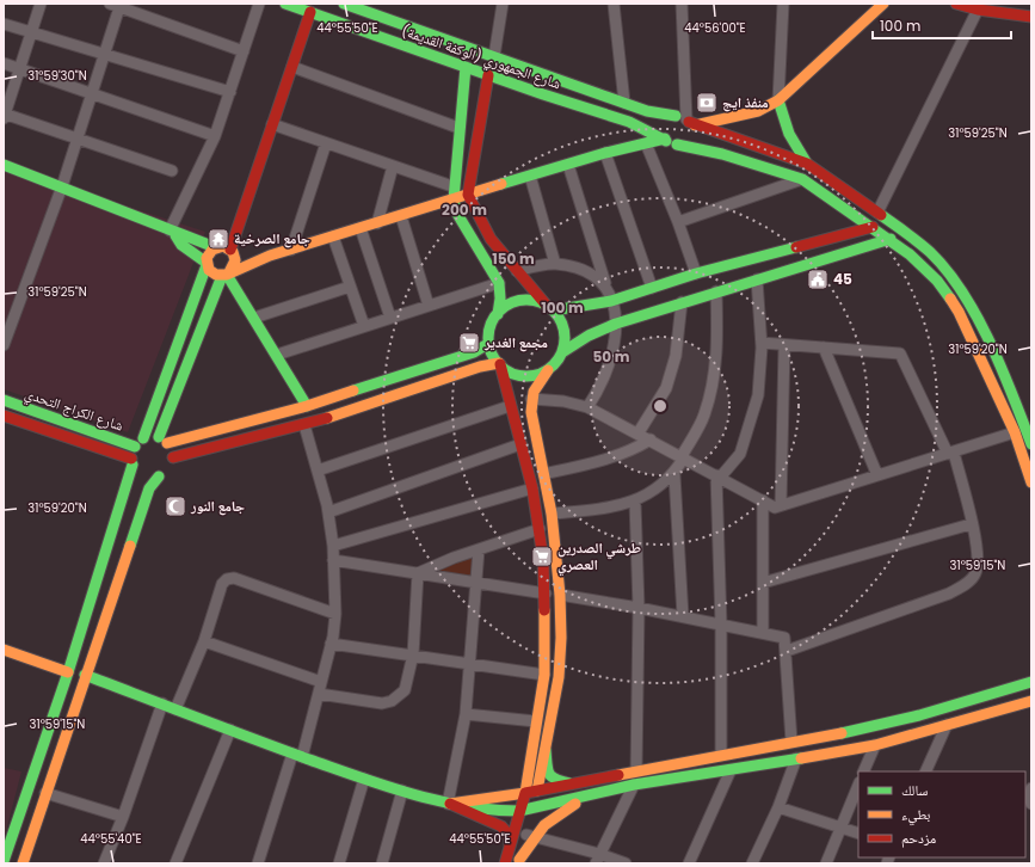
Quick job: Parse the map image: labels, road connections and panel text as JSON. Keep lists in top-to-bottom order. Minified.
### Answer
{"streets":{"street":["شارع الجمهوري (الوكفة القديمة)","شارع الكراج التحدي"]},"places":{"bank":["منفذ ايج"],"temple":["جامع الصرخية"],"public building":["45"],"supermarket":["مجمع الغدير","طرشي الصدرين العصري"],"mosque":["جامع النور"]},"legend":["سالك","بطيء","مزدحم"],"scale_bar":"100 m","coordinates":["44°55'50\"E","44°56'00\"E","31°59'30\"N","31°59'25\"N","31°59'20\"N","31°59'15\"N","44°55'40\"E"],"rings":["200 m","150 m","100 m","50 m"]}
